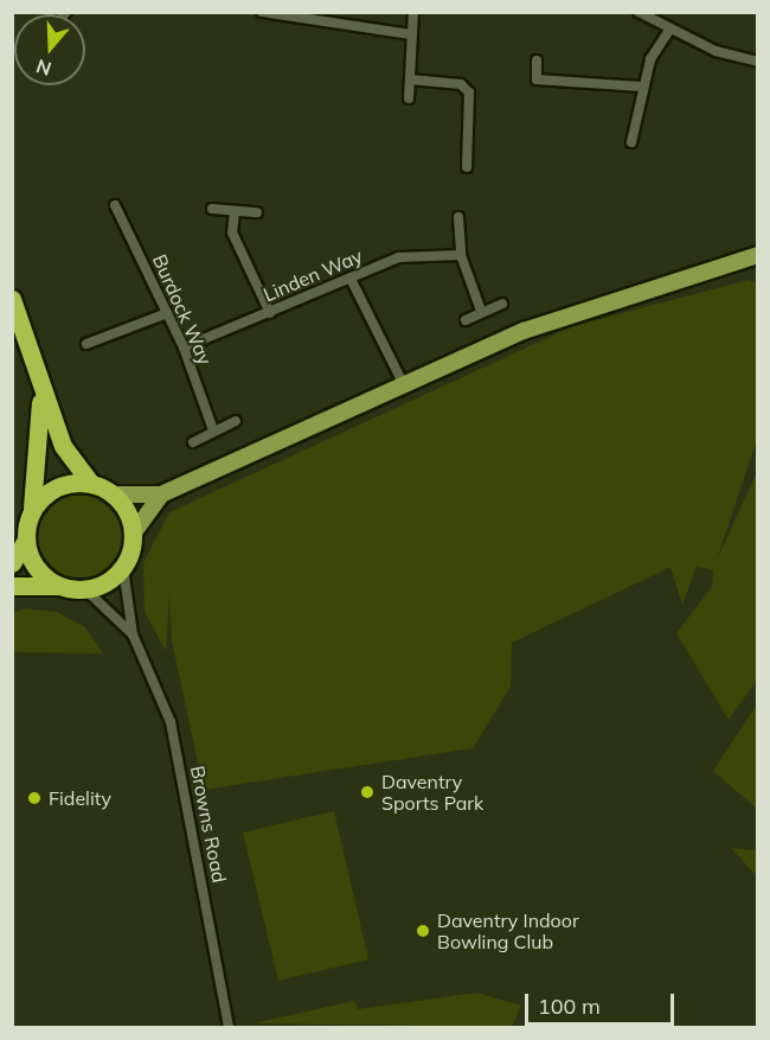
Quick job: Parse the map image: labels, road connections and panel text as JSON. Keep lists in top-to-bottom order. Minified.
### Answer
{"streets":{"street":["Linden Way","Burdock Way","Browns Road"]},"crossings":[["Linden Way","Burdock Way"]],"places":["Daventry Sports Park","Fidelity","Daventry Indoor Bowling Club"],"scale_bar":"100 m","north":"bottom"}
